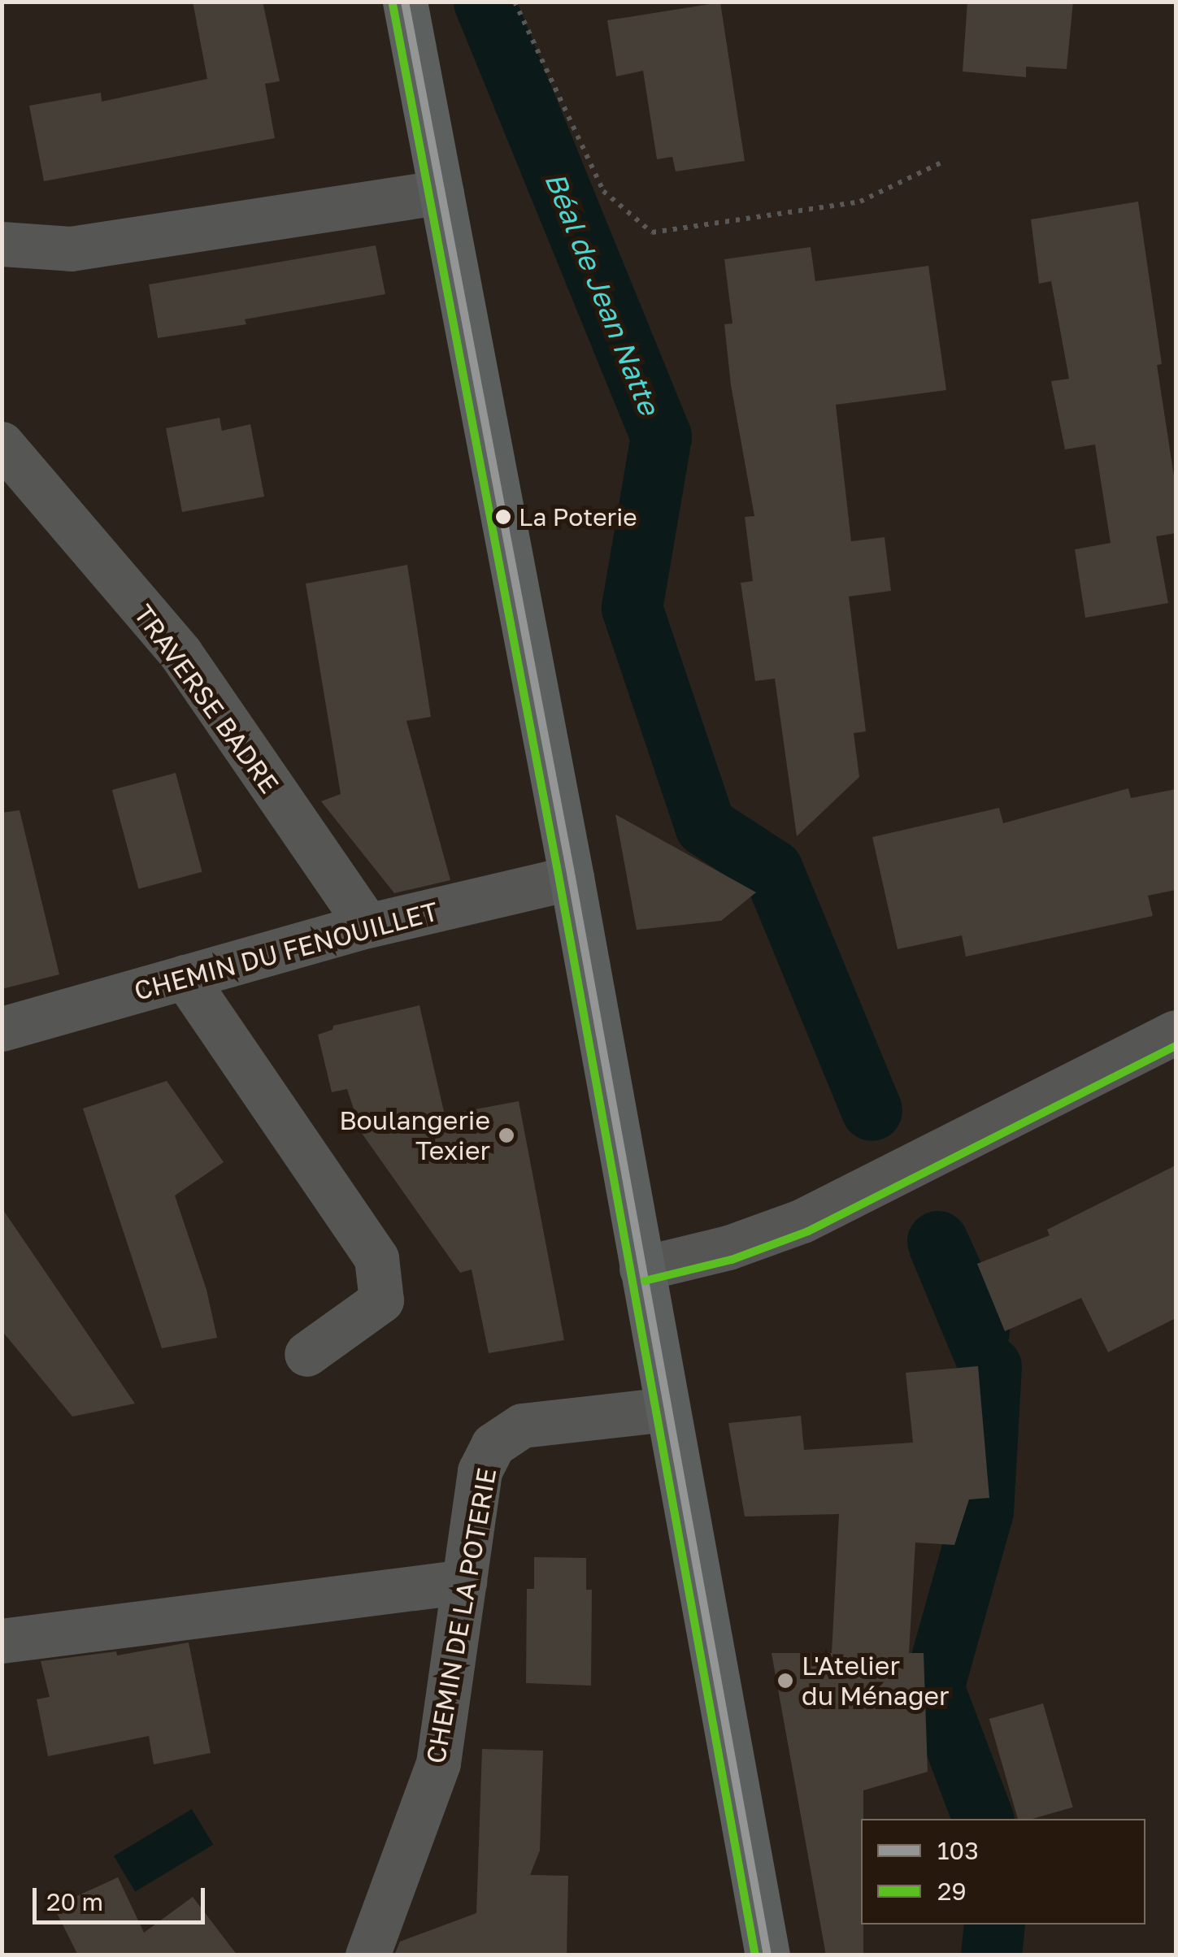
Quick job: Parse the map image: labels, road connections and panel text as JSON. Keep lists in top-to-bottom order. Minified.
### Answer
{"streets":{"street":["TRAVERSE BADRE","CHEMIN DU FENOUILLET","CHEMIN DE LA POTERIE"]},"crossings":[["TRAVERSE BADRE","CHEMIN DU FENOUILLET"]],"water":["Béal de Jean Natte"],"places":["La Poterie","Boulangerie Texier","L'Atelier du Ménager"],"lines":["transit line 103","transit line 29"],"legend":["103","29"],"scale_bar":"20 m"}
